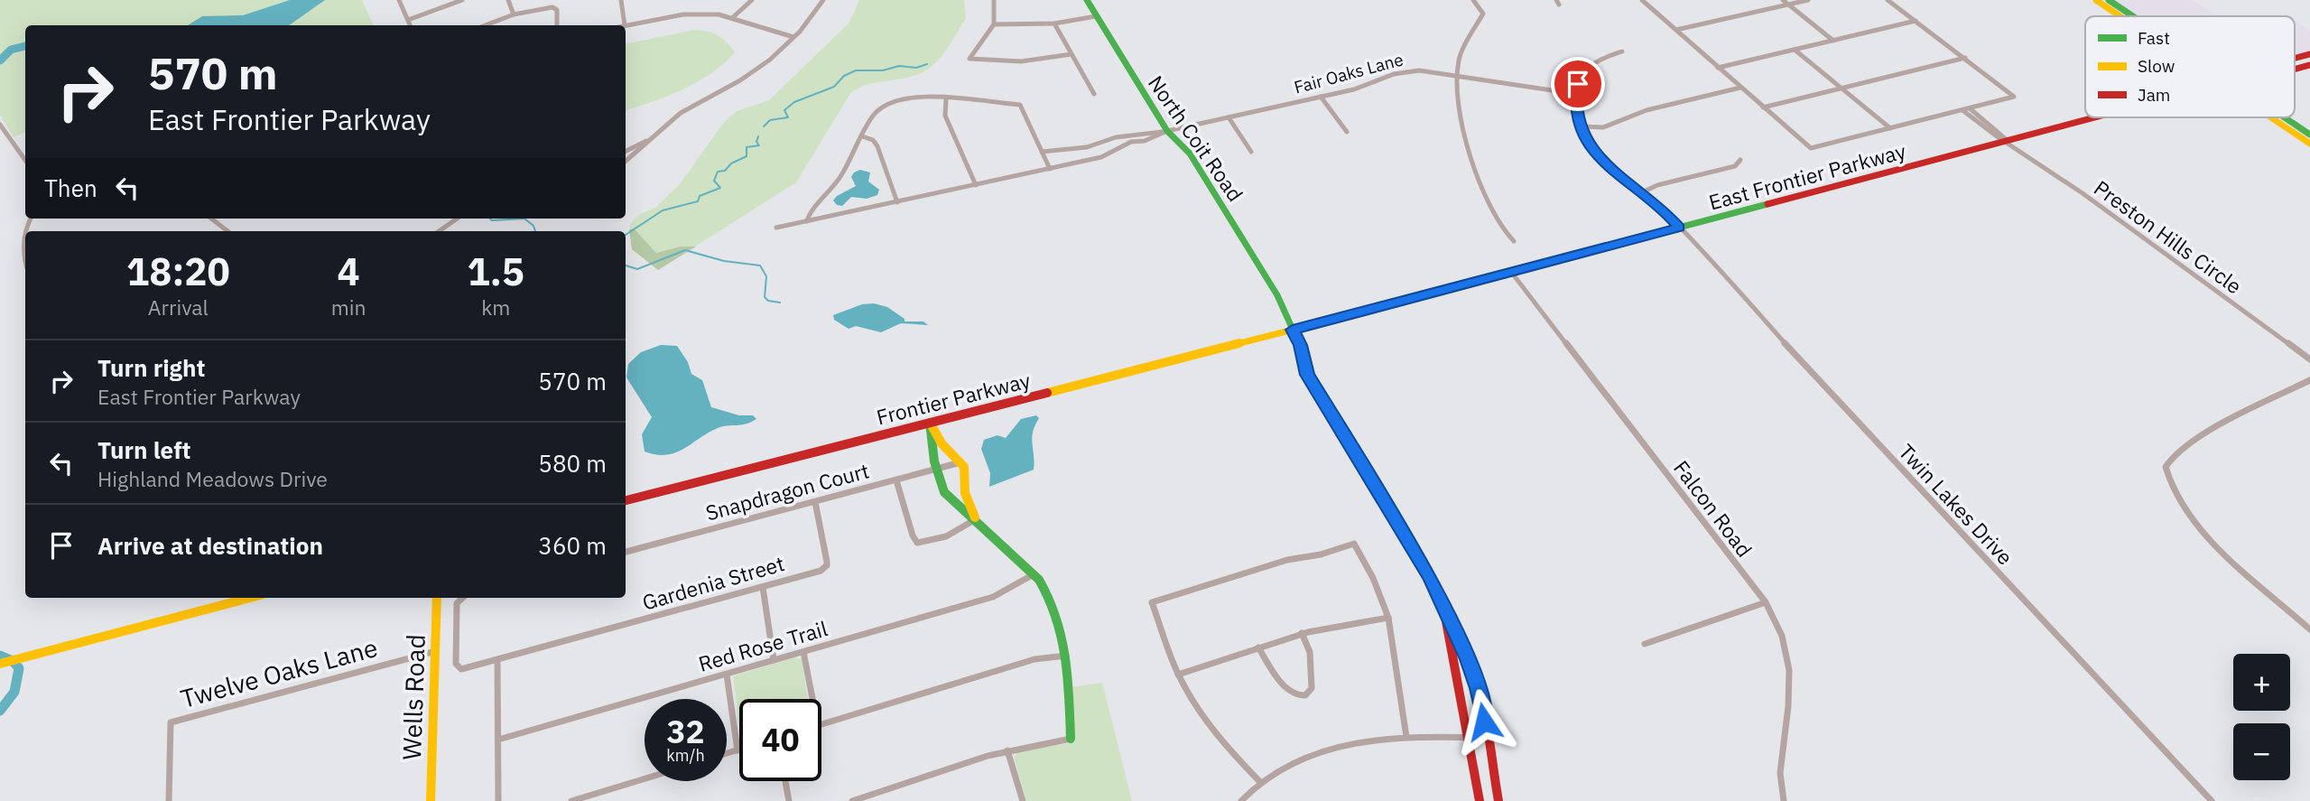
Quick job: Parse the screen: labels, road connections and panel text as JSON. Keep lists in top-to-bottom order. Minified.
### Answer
{"streets":{"street":["Fair Oaks Lane","North Coit Road","East Frontier Parkway","Preston Hills Circle","Frontier Parkway","Snapdragon Court","Twin Lakes Drive","Falcon Road","Gardenia Street","Red Rose Trail","Twelve Oaks Lane","Wells Road"]},"crossings":[["Fair Oaks Lane","North Coit Road"],["North Coit Road","East Frontier Parkway"],["North Coit Road","Frontier Parkway"],["East Frontier Parkway","Preston Hills Circle"],["East Frontier Parkway","Frontier Parkway"],["East Frontier Parkway","Twin Lakes Drive"],["East Frontier Parkway","Falcon Road"],["Snapdragon Court","Gardenia Street"],["Twelve Oaks Lane","Wells Road"]],"legend":["Fast","Slow","Jam"],"page":{"turn":["570 m","East Frontier Parkway"],"then":"Then","eta":["18:20","Arrival","4","min","1.5","km"],"list":[{"name":"Turn right","note":"East Frontier Parkway","value":"570 m"},{"name":"Turn left","note":"Highland Meadows Drive","value":"580 m"},{"name":"Arrive at destination","value":"360 m"}],"map_buttons":["+","−"],"speed":"32 km/h","limit":"40"}}
